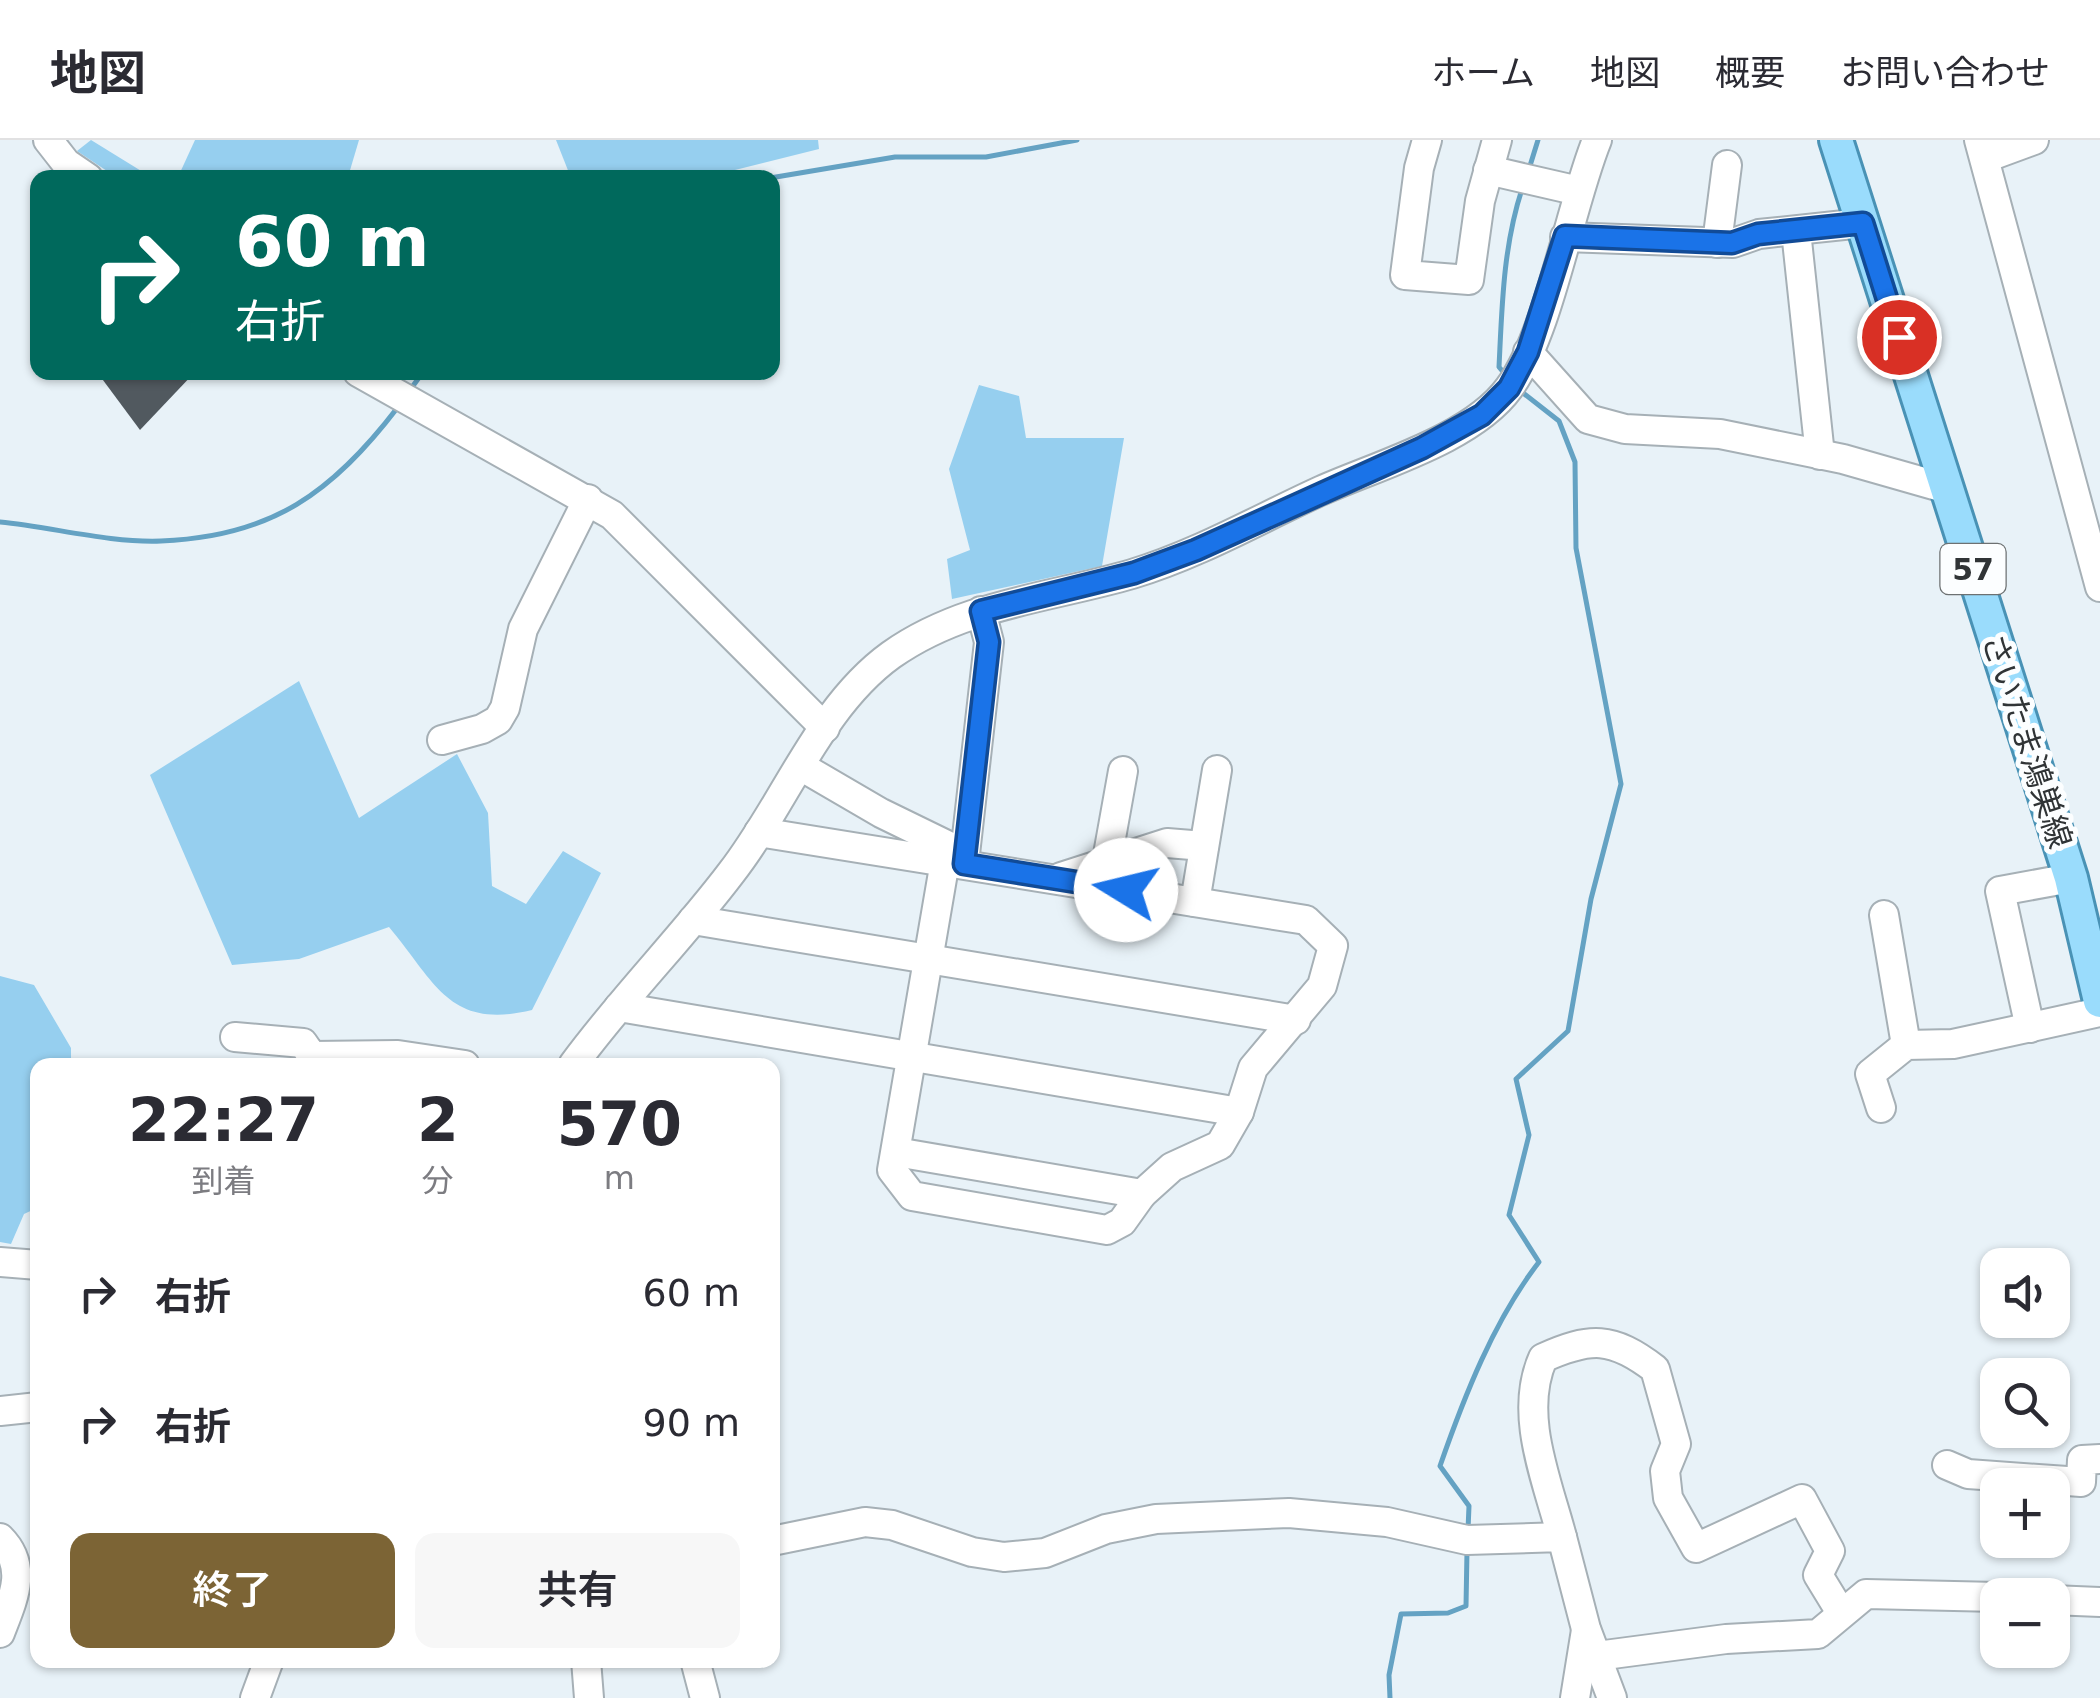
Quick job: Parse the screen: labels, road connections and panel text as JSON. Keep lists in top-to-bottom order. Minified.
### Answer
{"streets":{"main road":["57","さいたま鴻巣線"]},"page":{"header":"地図","nav":["ホーム","地図","概要","お問い合わせ"],"turn":["60 m","右折"],"eta":["22:27","到着","2","分","570","m"],"list":[{"name":"右折","value":"60 m"},{"name":"右折","value":"90 m"}],"map_buttons":["+","−"],"buttons":["終了","共有"]}}
